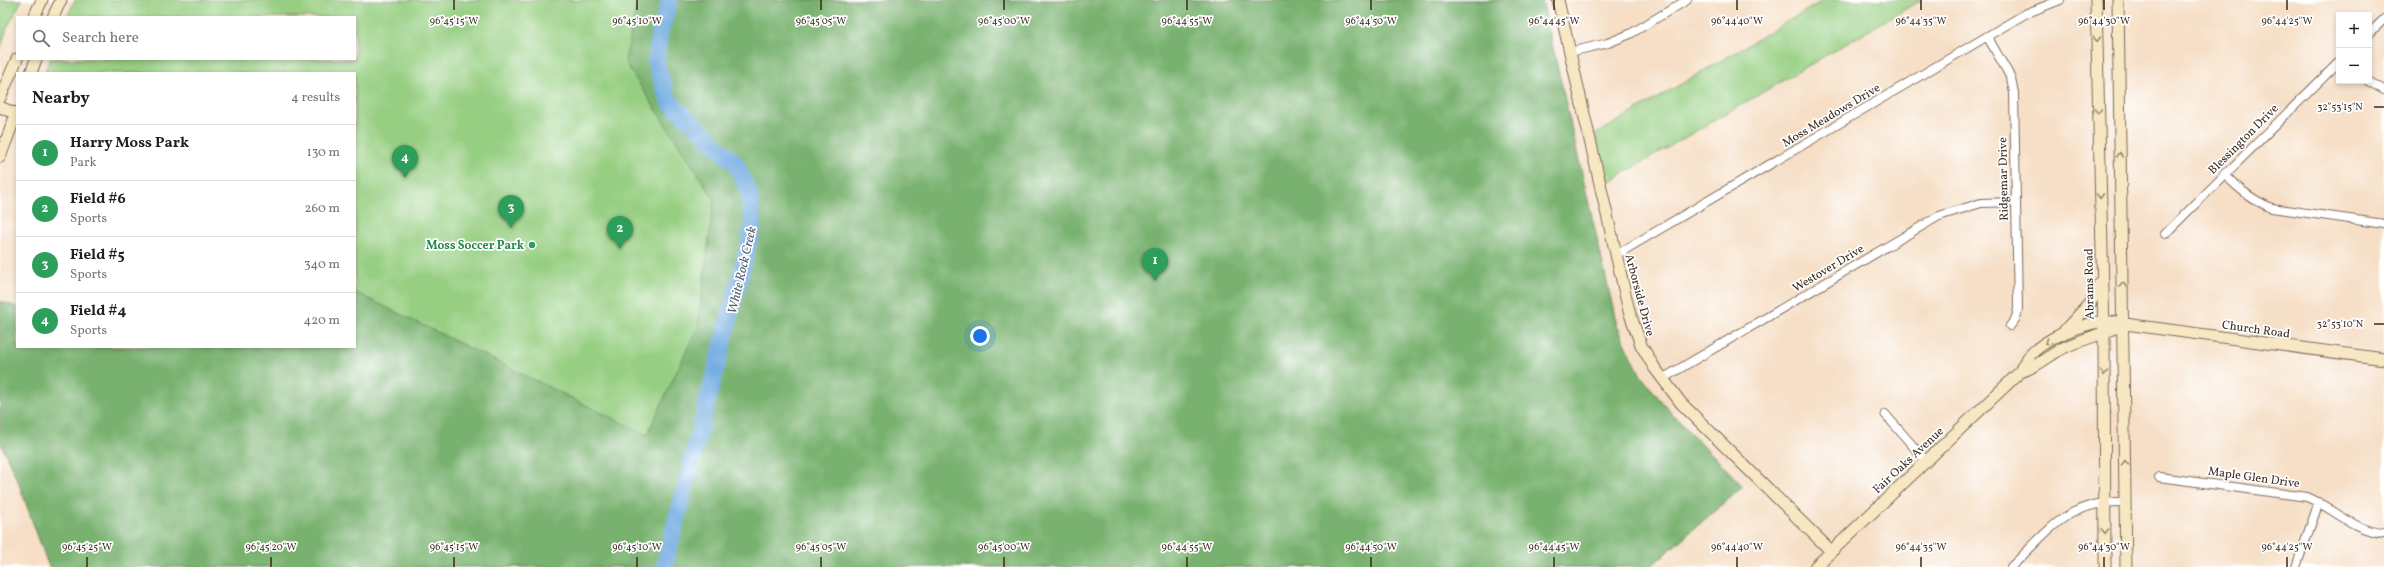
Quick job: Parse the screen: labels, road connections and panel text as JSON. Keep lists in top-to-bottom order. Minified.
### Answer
{"streets":{"street":["Moss Meadows Drive","Blessington Drive","Ridgemar Drive","Westover Drive","Abrams Road","Arborside Drive","Church Road","Fair Oaks Avenue","Maple Glen Drive"]},"crossings":[["Moss Meadows Drive","Ridgemar Drive"],["Moss Meadows Drive","Arborside Drive"],["Ridgemar Drive","Westover Drive"],["Westover Drive","Arborside Drive"],["Abrams Road","Fair Oaks Avenue"],["Arborside Drive","Fair Oaks Avenue"],["Church Road","Fair Oaks Avenue"]],"water":["White Rock Creek"],"places":["Moss Soccer Park"],"page":{"map_buttons":["+","−"],"search":"Search here","heading":["Nearby","4 results"],"list":[{"mark":"1","name":"Harry Moss Park","note":"Park","value":"130 m"},{"mark":"2","name":"Field #6","note":"Sports","value":"260 m"},{"mark":"3","name":"Field #5","note":"Sports","value":"340 m"},{"mark":"4","name":"Field #4","note":"Sports","value":"420 m"}],"pins":["4","3","2","1"]},"coordinates":["96°45'15\"W","96°45'10\"W","96°45'05\"W","96°45'00\"W","96°44'55\"W","96°44'50\"W","96°44'45\"W","96°44'40\"W","96°44'35\"W","96°44'30\"W","96°44'25\"W","32°53'15\"N","32°53'10\"N","96°45'25\"W","96°45'20\"W"]}
